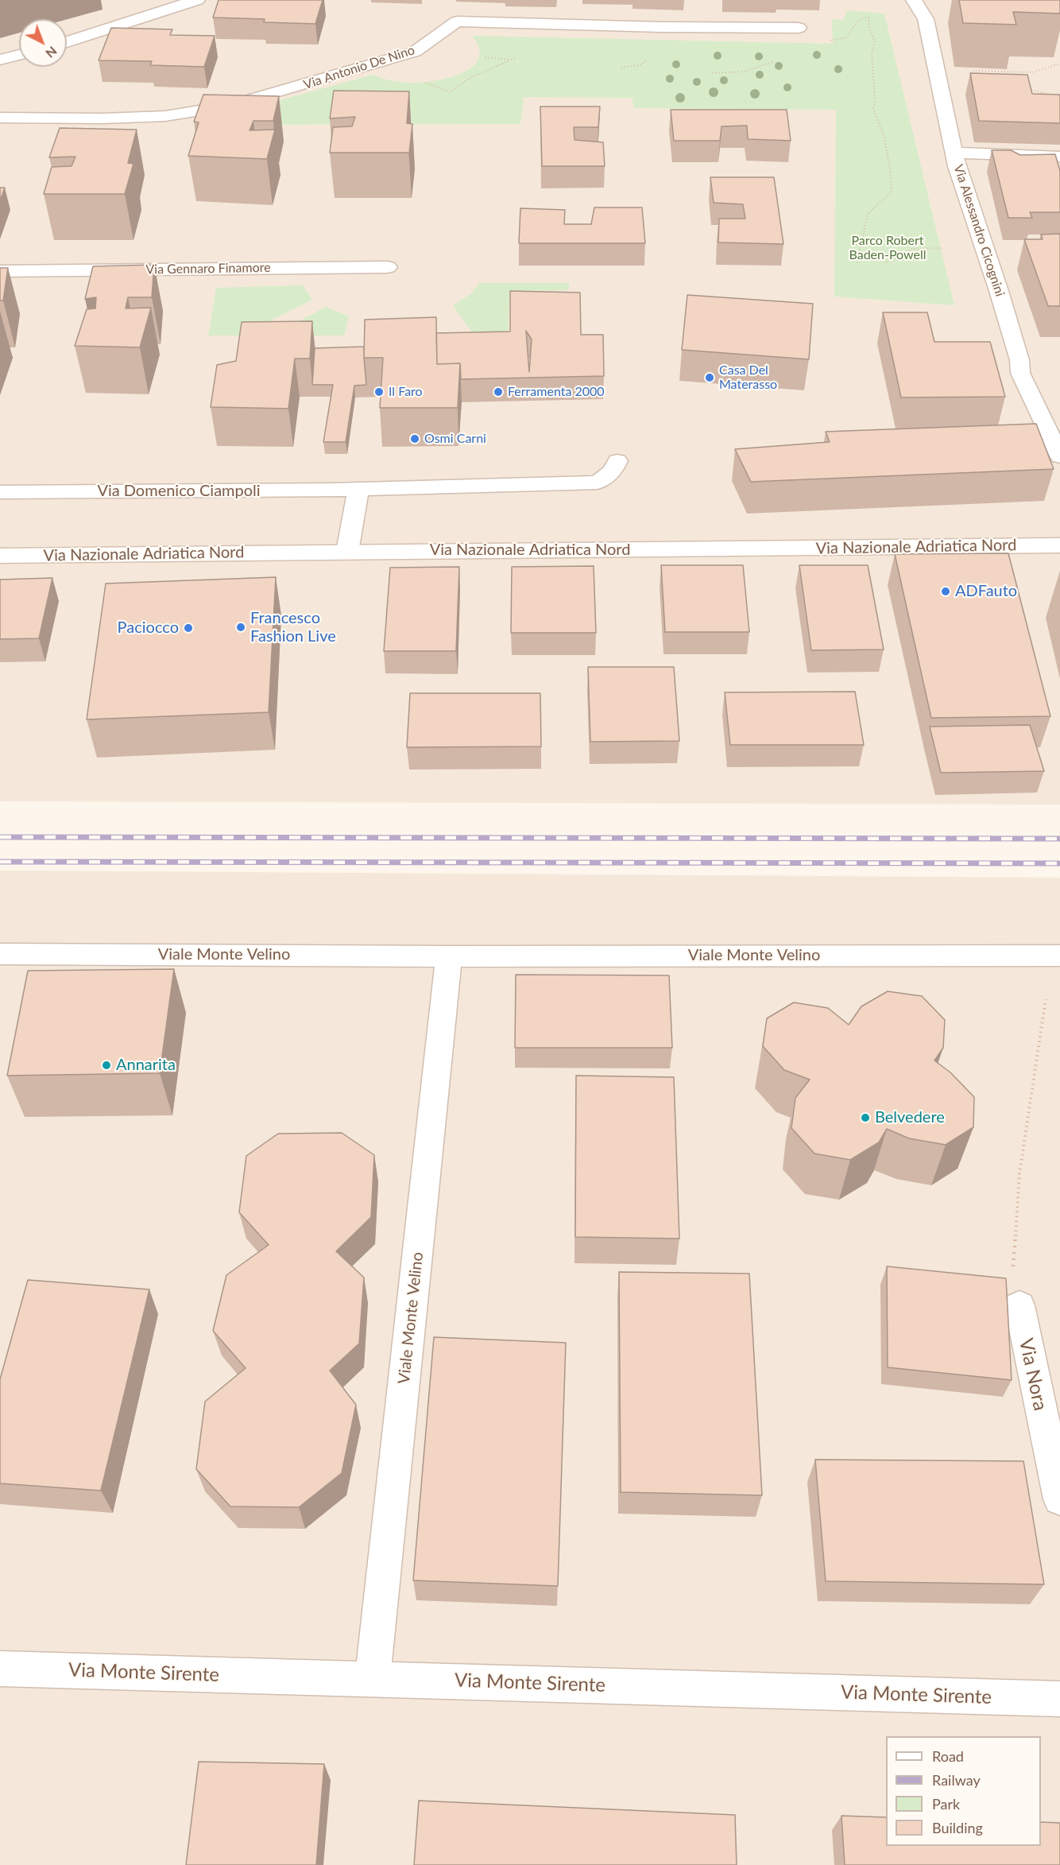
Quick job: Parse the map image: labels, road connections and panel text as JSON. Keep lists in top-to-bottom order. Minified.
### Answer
{"streets":{"street":["Via Antonio De Nino","Via Alessandro Cicognini","Via Gennaro Finamore","Via Domenico Ciampoli","Via Nazionale Adriatica Nord","Viale Monte Velino","Via Nora","Via Monte Sirente"]},"crossings":[["Viale Monte Velino","Via Monte Sirente"]],"parks":["Parco Robert Baden-Powell"],"places":["Casa Del Materasso","Il Faro","Ferramenta 2000","Osmi Carni","ADFauto","Francesco Fashion Live","Paciocco","Annarita","Belvedere"],"legend":["Road","Railway","Park","Building"],"north":"bottom right"}
